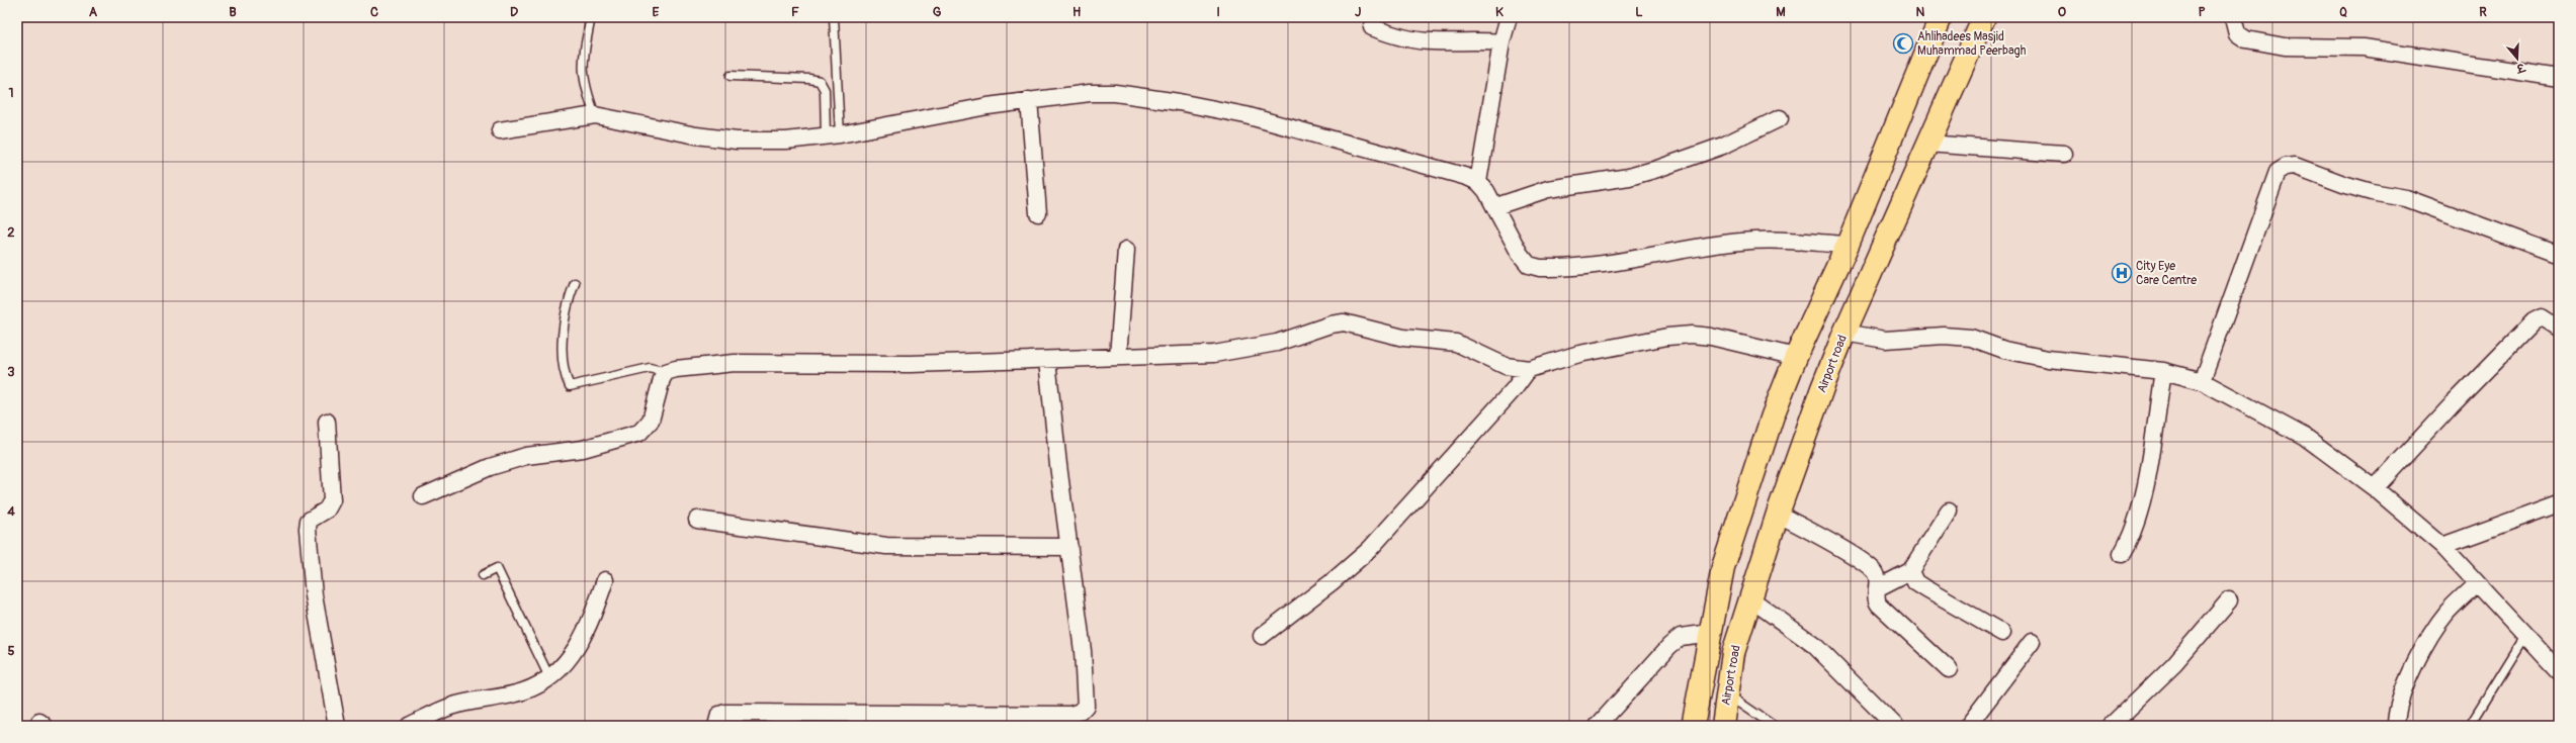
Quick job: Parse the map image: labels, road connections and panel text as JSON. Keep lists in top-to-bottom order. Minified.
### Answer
{"streets":{"main road":["Airport road"]},"places":{"mosque":["Ahlihadees Masjid Muhammad Peerbagh"],"hospital":["City Eye Care Centre"]},"north":"bottom","grid":{"columns":["A","B","C","D","E","F","G","H","I","J","K","L","M","N","O","P","Q","R"],"rows":["1","2","3","4","5"]}}
